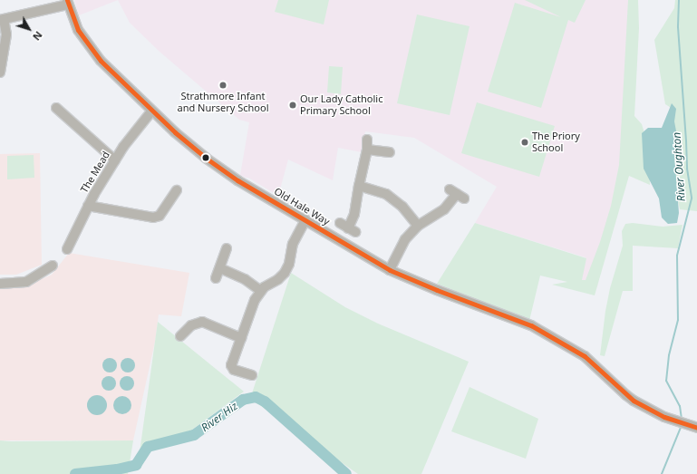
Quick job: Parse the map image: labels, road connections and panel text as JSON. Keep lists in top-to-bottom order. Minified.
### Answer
{"streets":{"street":["The Mead","Old Hale Way"]},"crossings":[["The Mead","Old Hale Way"]],"water":["River Oughton","River Hiz"],"places":["Strathmore Infant and Nursery School","Our Lady Catholic Primary School","The Priory School"],"north":"bottom right"}
